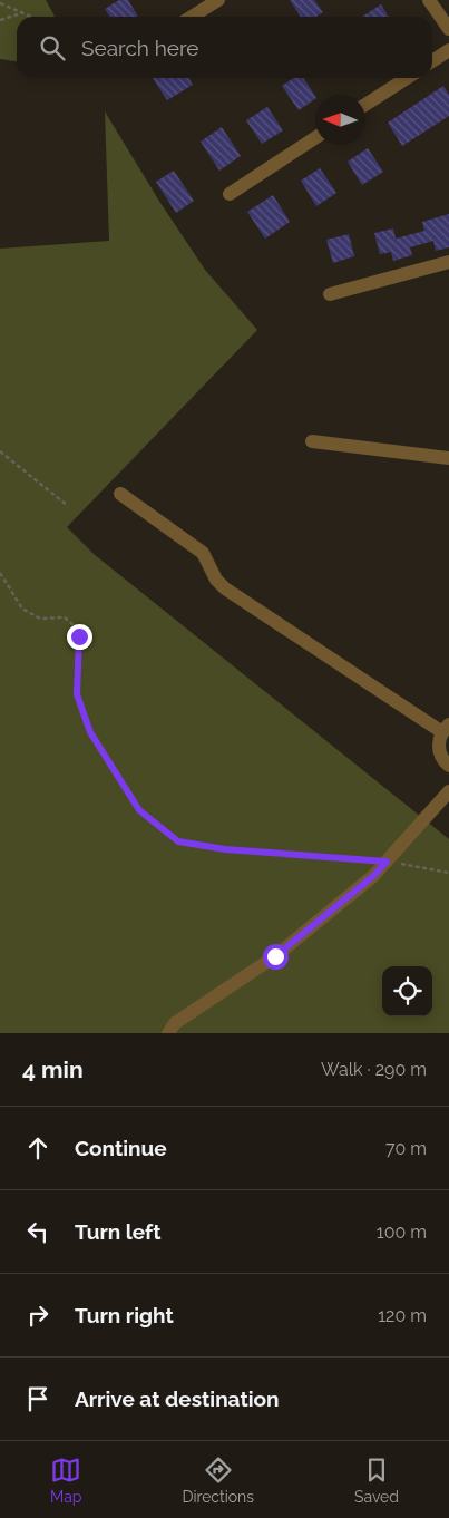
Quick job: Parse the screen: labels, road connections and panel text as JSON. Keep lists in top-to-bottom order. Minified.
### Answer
{"north":"left","page":{"search":"Search here","heading":["4 min","Walk · 290 m"],"list":[["Continue","70 m"],["Turn left","100 m"],["Turn right","120 m"],"Arrive at destination"],"nav":["Map","Directions","Saved"]}}
